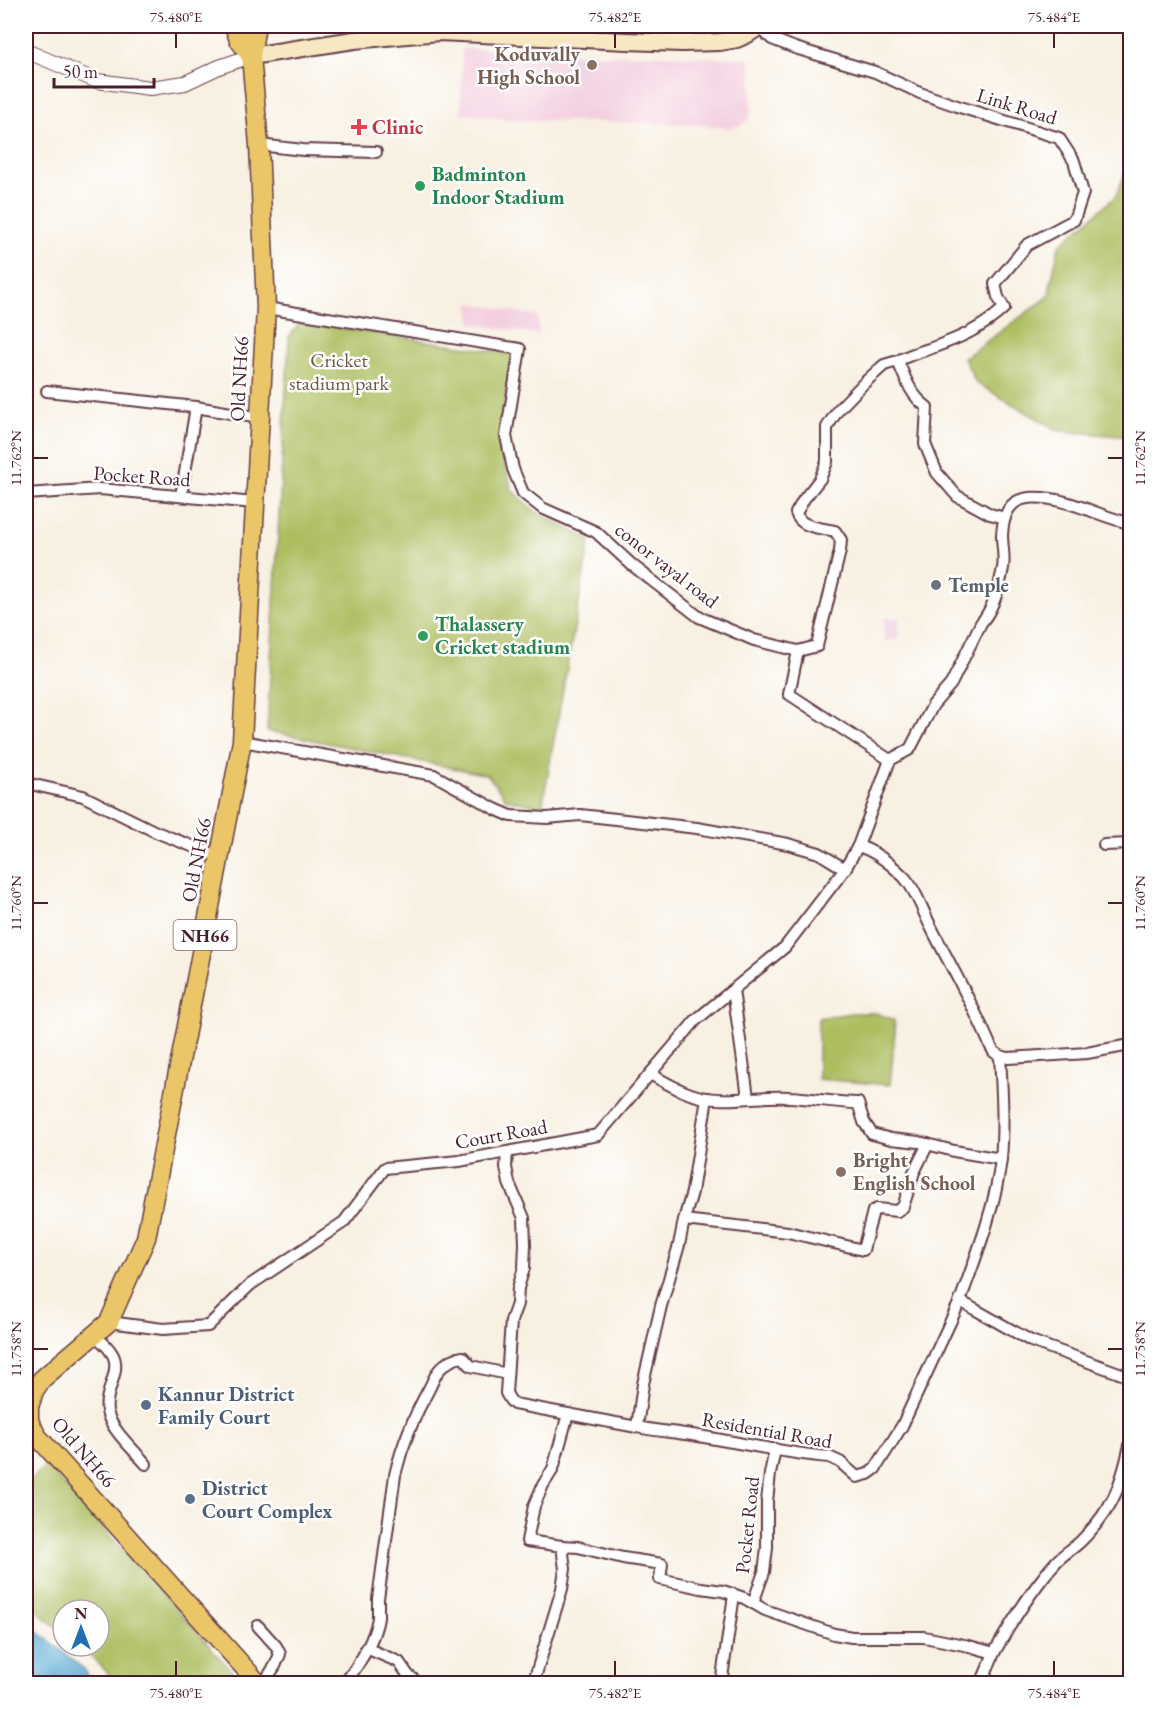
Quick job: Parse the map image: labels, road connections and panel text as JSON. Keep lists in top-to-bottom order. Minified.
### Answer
{"streets":{"main road":["Old NH66","NH66"],"street":["Link Road","Pocket Road","conor vayal road","Court Road","Residential Road"]},"crossings":[["Old NH66","Pocket Road"],["Old NH66","conor vayal road"],["Old NH66","Court Road"],["Pocket Road","Residential Road"],["Court Road","Residential Road"]],"parks":["Cricket stadium park"],"places":{"other":["Koduvally High School","Badminton Indoor Stadium","Temple","Thalassery Cricket stadium","Bright English School","Kannur District Family Court","District Court Complex"],"health":["Clinic"]},"scale_bar":"50 m","north":"top","coordinates":["75.480°E","75.482°E","75.484°E","11.762°N","11.760°N","11.758°N"]}
